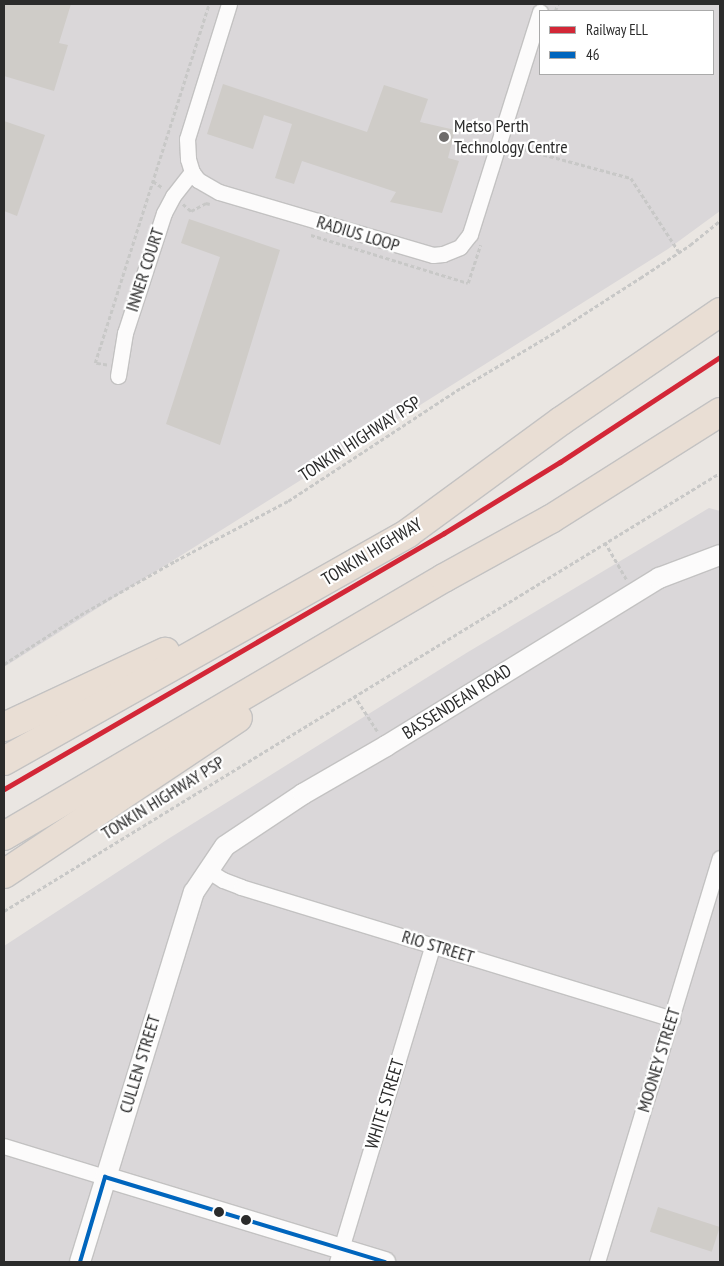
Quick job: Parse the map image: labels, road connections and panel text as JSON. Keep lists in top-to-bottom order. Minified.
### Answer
{"streets":{"highway":["TONKIN HIGHWAY"],"street":["RADIUS LOOP","INNER COURT","BASSENDEAN ROAD","RIO STREET","MOONEY STREET","CULLEN STREET","WHITE STREET"],"path":["TONKIN HIGHWAY PSP"]},"crossings":[["RADIUS LOOP","INNER COURT"],["BASSENDEAN ROAD","RIO STREET"],["BASSENDEAN ROAD","CULLEN STREET"],["RIO STREET","MOONEY STREET"],["RIO STREET","CULLEN STREET"],["RIO STREET","WHITE STREET"]],"places":["Metso Perth Technology Centre"],"lines":["rail line ELL","transit line 46"],"legend":["Railway ELL","46"]}
